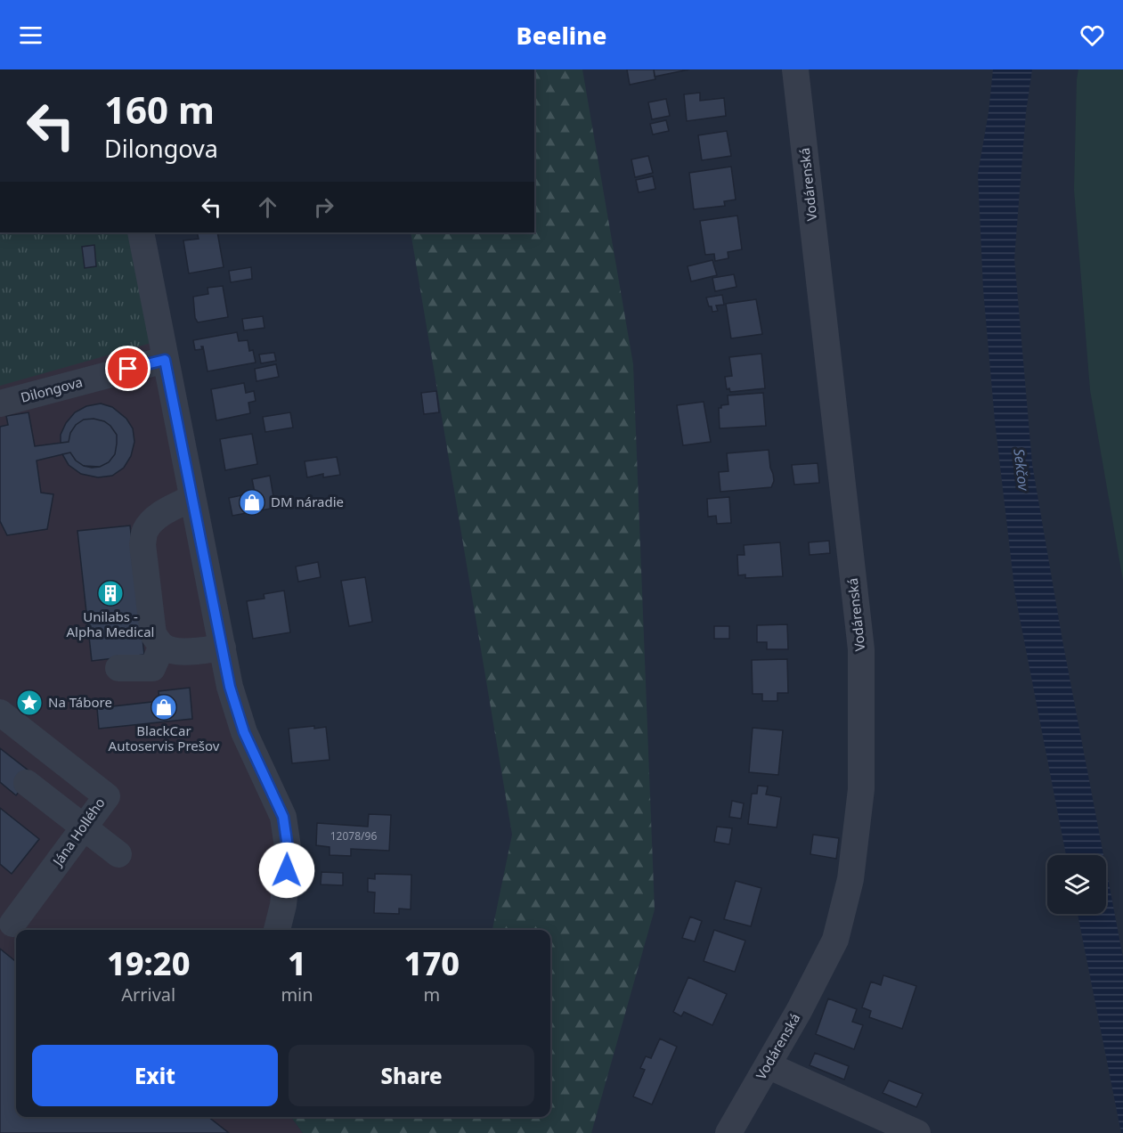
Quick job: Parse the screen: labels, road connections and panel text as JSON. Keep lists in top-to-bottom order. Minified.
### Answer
{"streets":{"street":["Vodárenská","Dilongova","Jána Hollého"]},"water":["Sekčov"],"places":{"shop":["DM náradie","BlackCar Autoservis Prešov"],"building":["Unilabs - Alpha Medical"],"place":["Na Tábore"]},"house_numbers":["12078/96"],"page":{"header":"Beeline","turn":["160 m","Dilongova"],"eta":["19:20","Arrival","1","min","170","m"],"buttons":["Exit","Share"]}}
